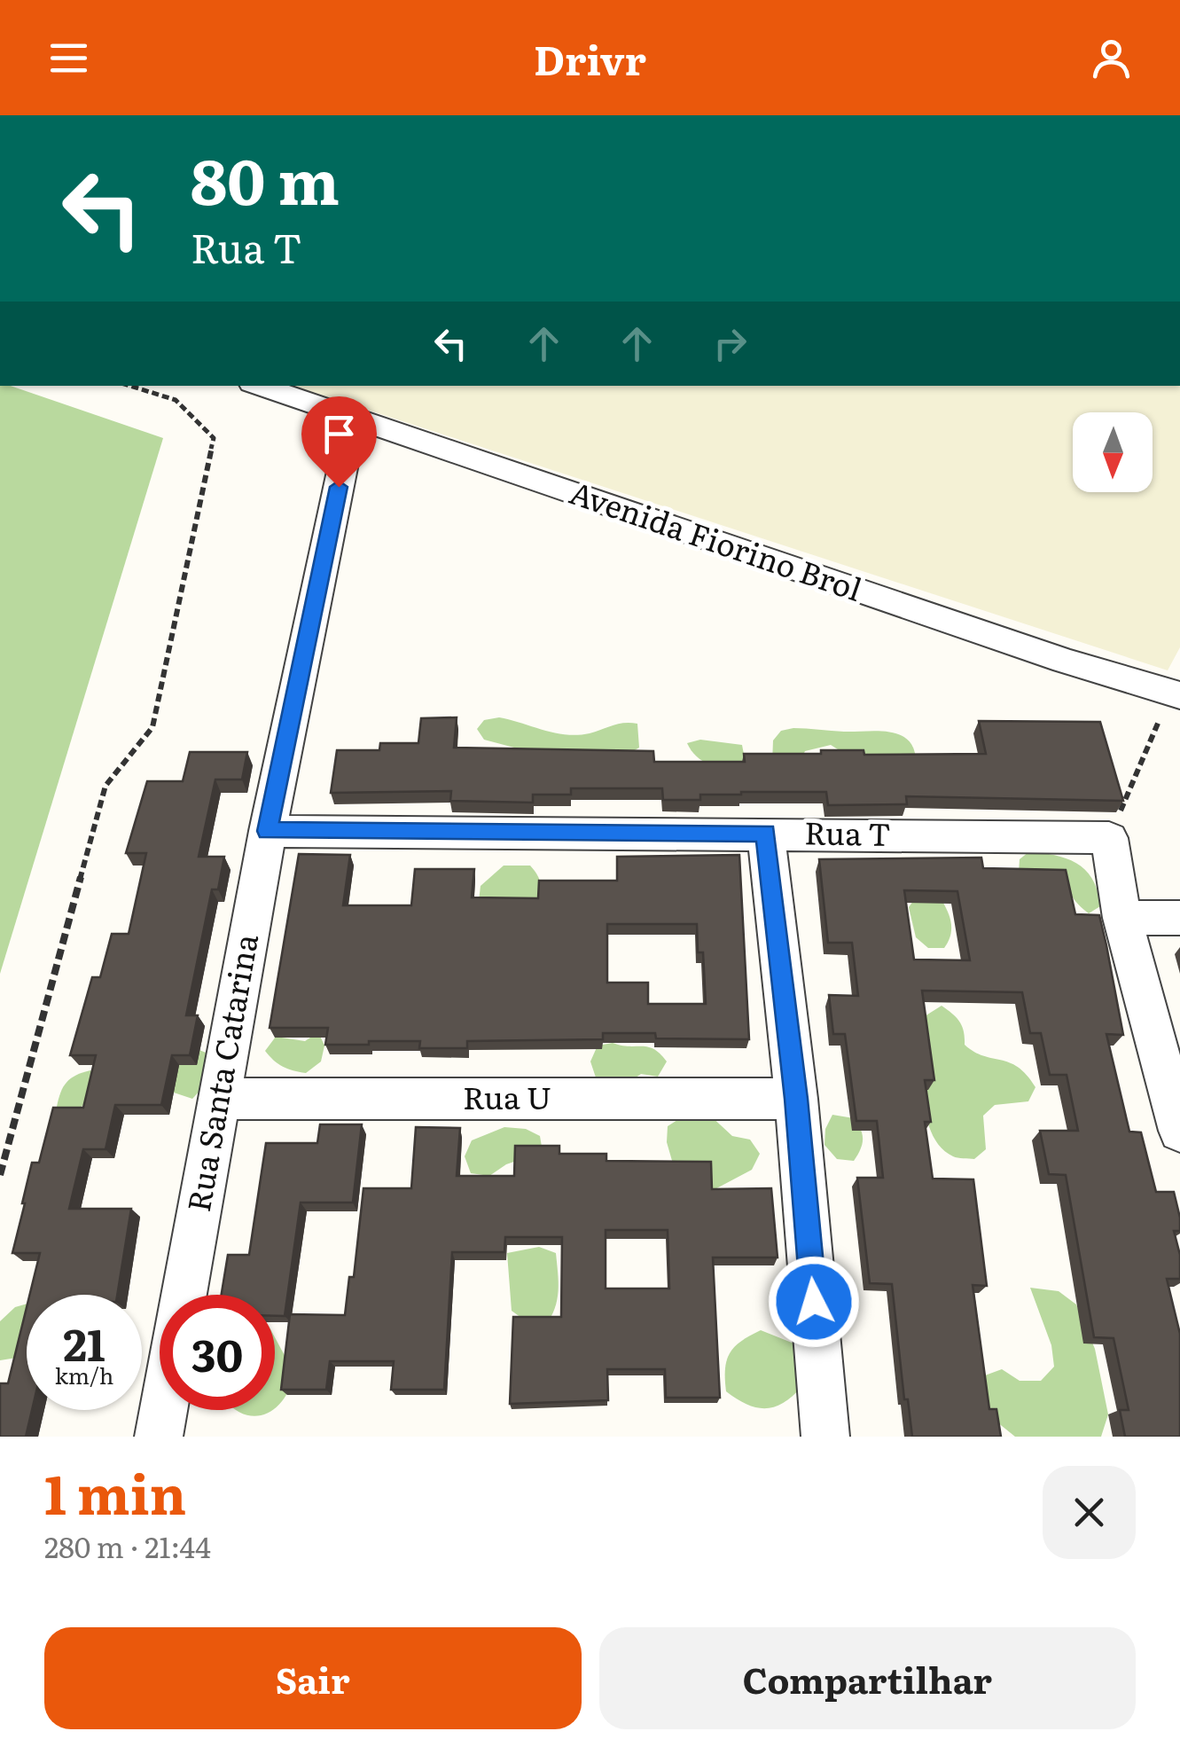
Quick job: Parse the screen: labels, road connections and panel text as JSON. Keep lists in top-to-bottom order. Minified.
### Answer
{"streets":{"street":["Avenida Fiorino Brol","Rua T","Rua Santa Catarina","Rua U"]},"crossings":[["Avenida Fiorino Brol","Rua Santa Catarina"],["Rua T","Rua Santa Catarina"],["Rua Santa Catarina","Rua U"]],"north":"bottom","page":{"header":"Drivr","turn":["80 m","Rua T"],"speed":"21 km/h","limit":"30","heading":["1 min","280 m · 21:44"],"buttons":["Sair","Compartilhar"]}}
